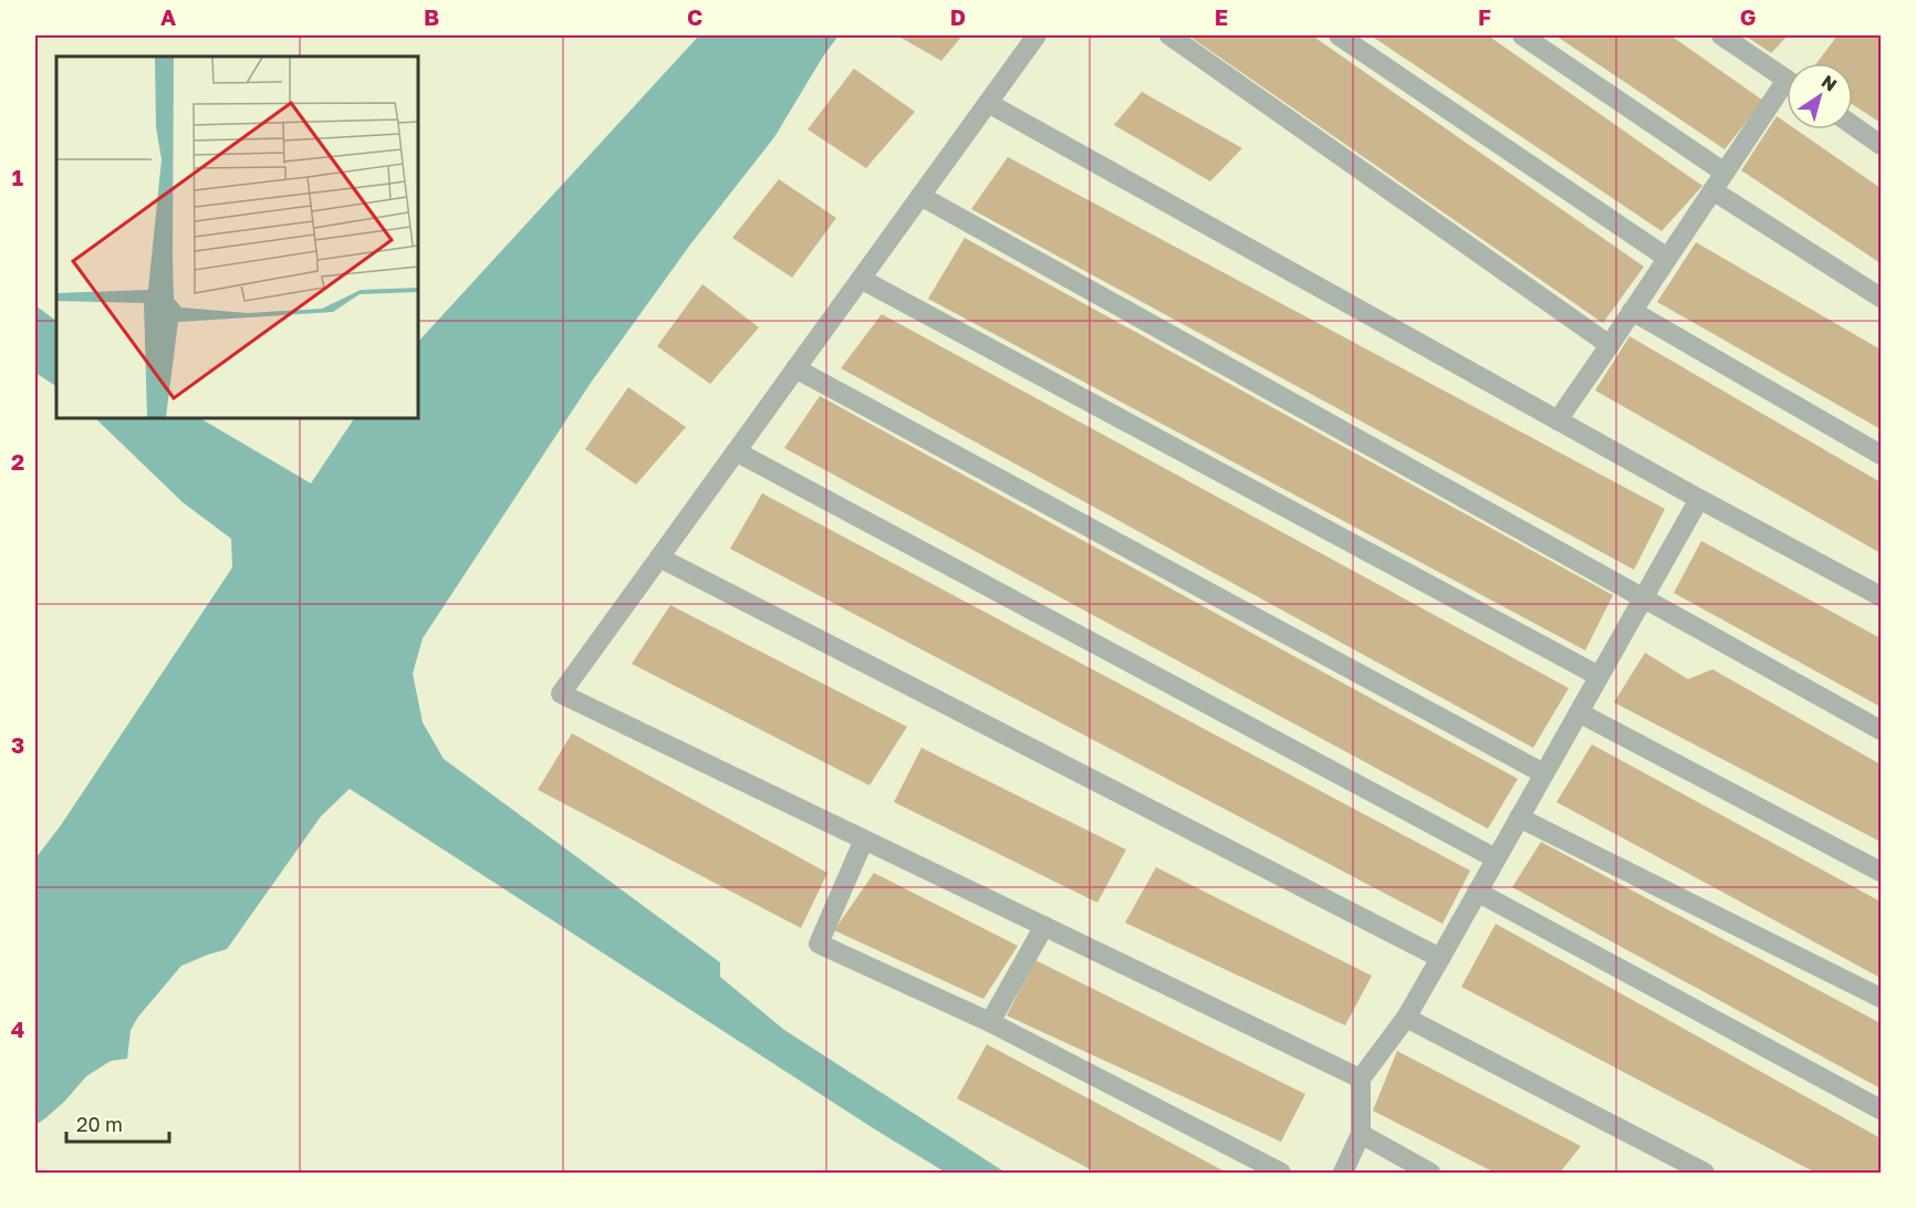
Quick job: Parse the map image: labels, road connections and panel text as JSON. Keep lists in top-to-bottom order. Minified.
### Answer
{"scale_bar":"20 m","north":"top right","grid":{"columns":["A","B","C","D","E","F","G"],"rows":["1","2","3","4"]}}
